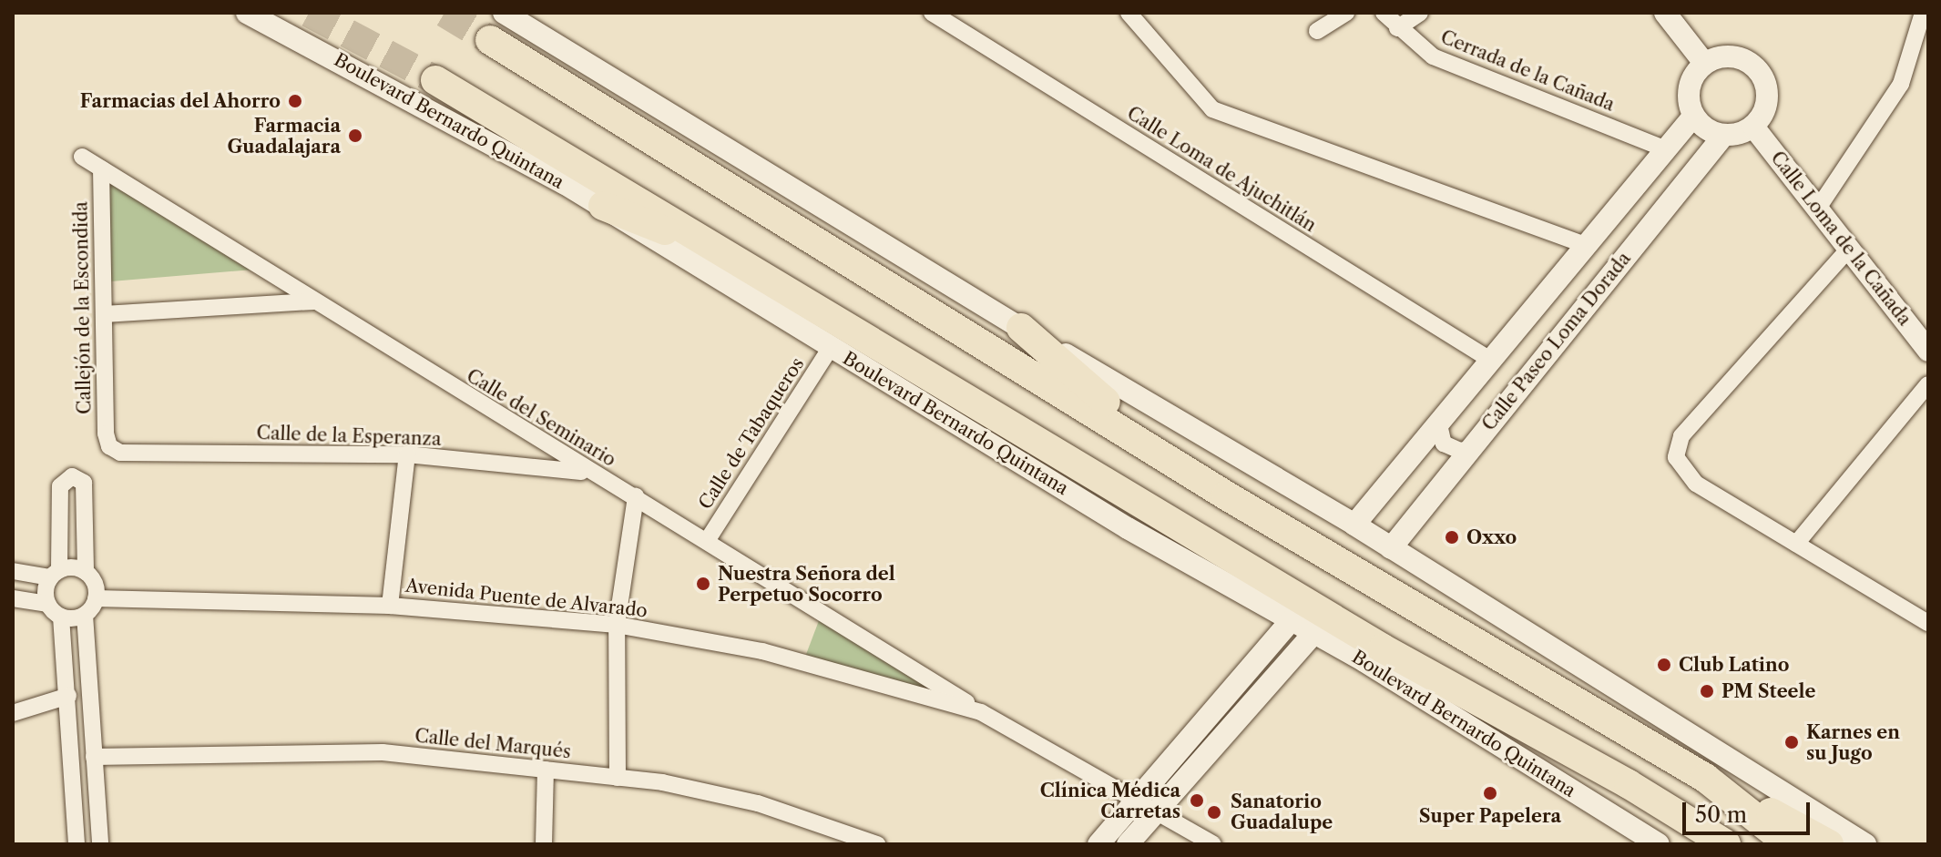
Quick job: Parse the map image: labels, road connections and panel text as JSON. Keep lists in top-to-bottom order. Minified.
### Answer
{"streets":{"highway":["Boulevard Bernardo Quintana"],"main road":["Calle Loma de la Cañada","Calle Paseo Loma Dorada"],"street":["Cerrada de la Cañada","Calle Loma de Ajuchitlán","Callejón de la Escondida","Calle del Seminario","Calle de Tabaqueros","Calle de la Esperanza","Avenida Puente de Alvarado","Calle del Marqués"]},"crossings":[["Cerrada de la Cañada","Calle Paseo Loma Dorada"],["Boulevard Bernardo Quintana","Calle de Tabaqueros"],["Calle Loma de Ajuchitlán","Calle Paseo Loma Dorada"],["Calle Loma de la Cañada","Calle Paseo Loma Dorada"],["Callejón de la Escondida","Calle del Seminario"],["Callejón de la Escondida","Calle de la Esperanza"],["Calle del Seminario","Calle de Tabaqueros"],["Calle del Seminario","Calle de la Esperanza"],["Calle del Seminario","Avenida Puente de Alvarado"]],"places":["Farmacias del Ahorro","Farmacia Guadalajara","Oxxo","Nuestra Señora del Perpetuo Socorro","Club Latino","PM Steele","Karnes en su Jugo","Super Papelera","Clínica Médica Carretas","Sanatorio Guadalupe"],"scale_bar":"50 m"}
